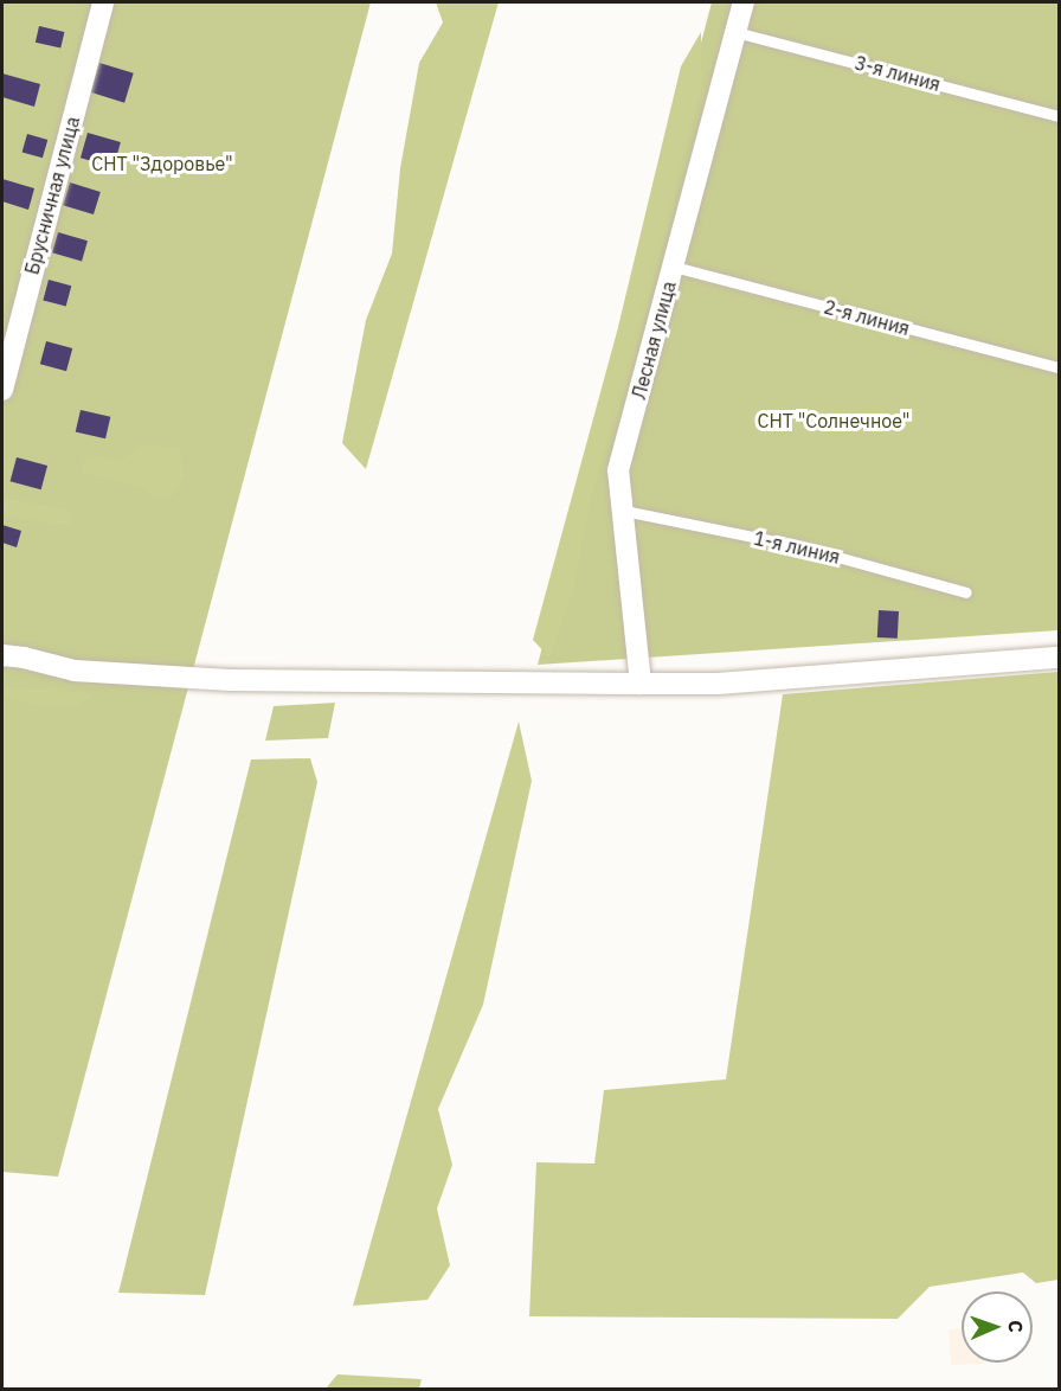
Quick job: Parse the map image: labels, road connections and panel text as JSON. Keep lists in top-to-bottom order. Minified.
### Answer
{"streets":{"street":["Брусничная улица","Лесная улица"],"lane":["3-я линия","2-я линия","1-я линия"]},"crossings":[["3-я линия","Лесная улица"],["2-я линия","Лесная улица"],["Лесная улица","1-я линия"]],"parks":["СНТ \"Здоровье\"","СНТ \"Солнечное\""],"north":"right"}
